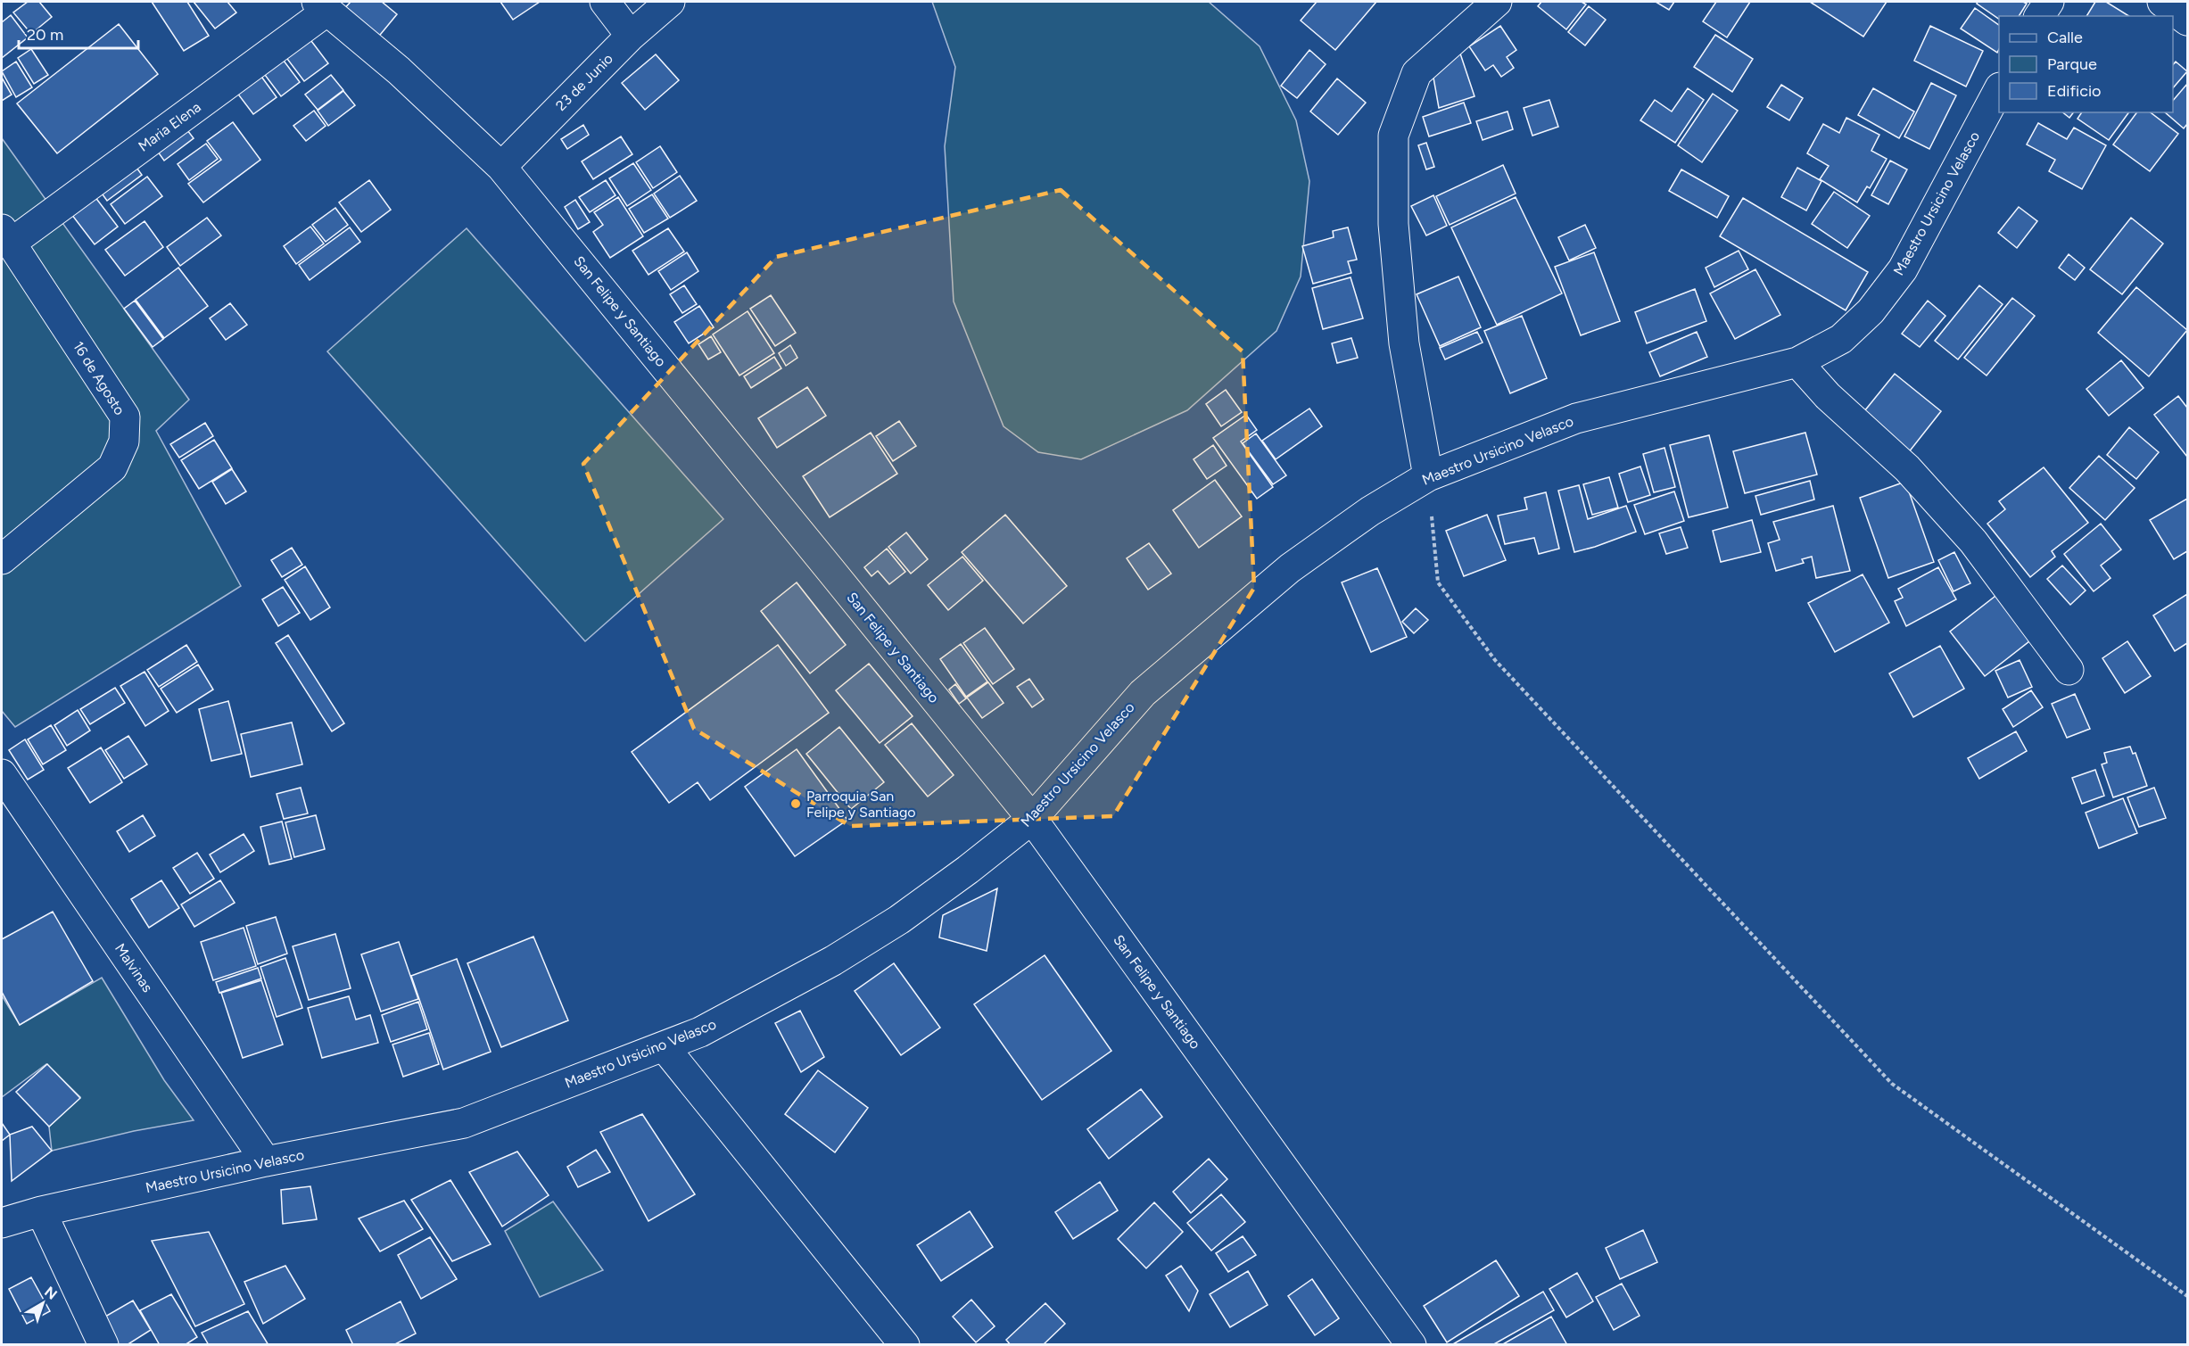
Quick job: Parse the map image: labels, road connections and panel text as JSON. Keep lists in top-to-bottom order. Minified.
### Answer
{"streets":{"street":["23 de Junio","Maria Elena","Maestro Ursicino Velasco","San Felipe y Santiago","16 de Agosto","Malvinas"]},"crossings":[["23 de Junio","San Felipe y Santiago"],["Maria Elena","San Felipe y Santiago"],["Maria Elena","16 de Agosto"],["Maestro Ursicino Velasco","San Felipe y Santiago"],["Maestro Ursicino Velasco","Malvinas"]],"places":["Parroquia San Felipe y Santiago"],"legend":["Calle","Parque","Edificio"],"scale_bar":"20 m","north":"top right"}
